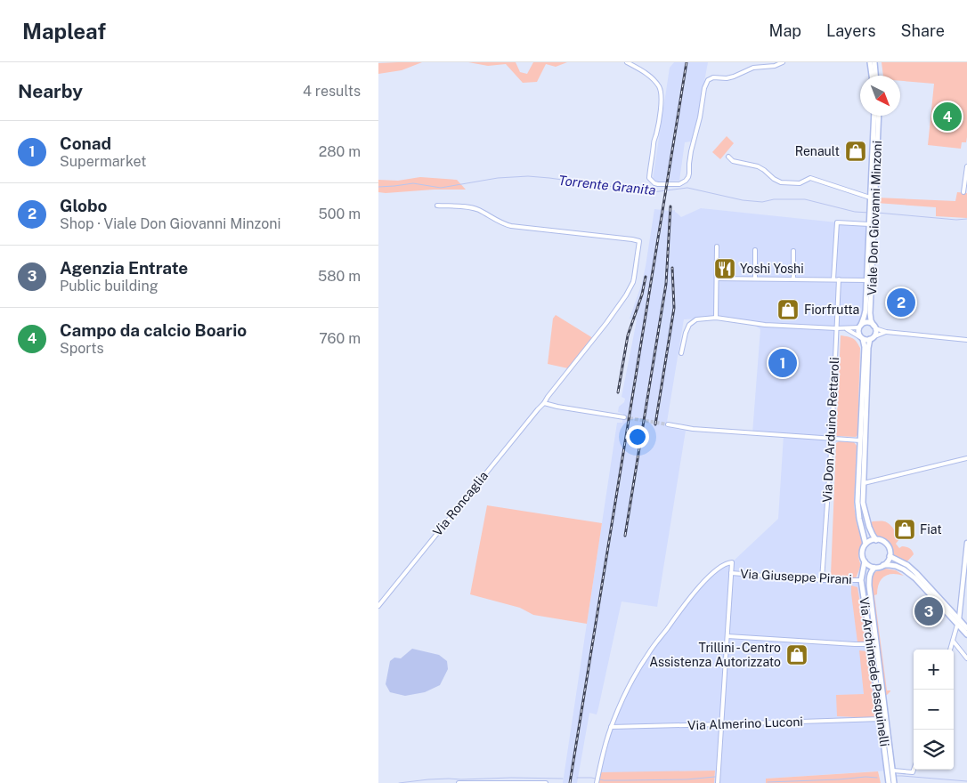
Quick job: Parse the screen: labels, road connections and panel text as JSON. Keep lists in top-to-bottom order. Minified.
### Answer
{"streets":{"main road":["Viale Don Giovanni Minzoni","Via Archimede Pasquinelli"],"street":["Via Don Arduino Rettaroli","Via Roncaglia","Via Giuseppe Pirani","Via Almerino Luconi"]},"crossings":[["Viale Don Giovanni Minzoni","Via Archimede Pasquinelli"],["Via Don Arduino Rettaroli","Via Giuseppe Pirani"],["Via Giuseppe Pirani","Via Archimede Pasquinelli"],["Via Archimede Pasquinelli","Via Almerino Luconi"]],"water":["Torrente Granita"],"places":{"shop":["Renault","Fiorfrutta","Fiat","Trillini - Centro Assistenza Autorizzato"],"restaurant":["Yoshi Yoshi"]},"north":"bottom right","page":{"header":"Mapleaf","nav":["Map","Layers","Share"],"heading":["Nearby","4 results"],"pins":["4","2","1","3"],"list":[{"mark":"1","name":"Conad","note":"Supermarket","value":"280 m"},{"mark":"2","name":"Globo","note":"Shop · Viale Don Giovanni Minzoni","value":"500 m"},{"mark":"3","name":"Agenzia Entrate","note":"Public building","value":"580 m"},{"mark":"4","name":"Campo da calcio Boario","note":"Sports","value":"760 m"}],"map_buttons":["+","−"]}}
